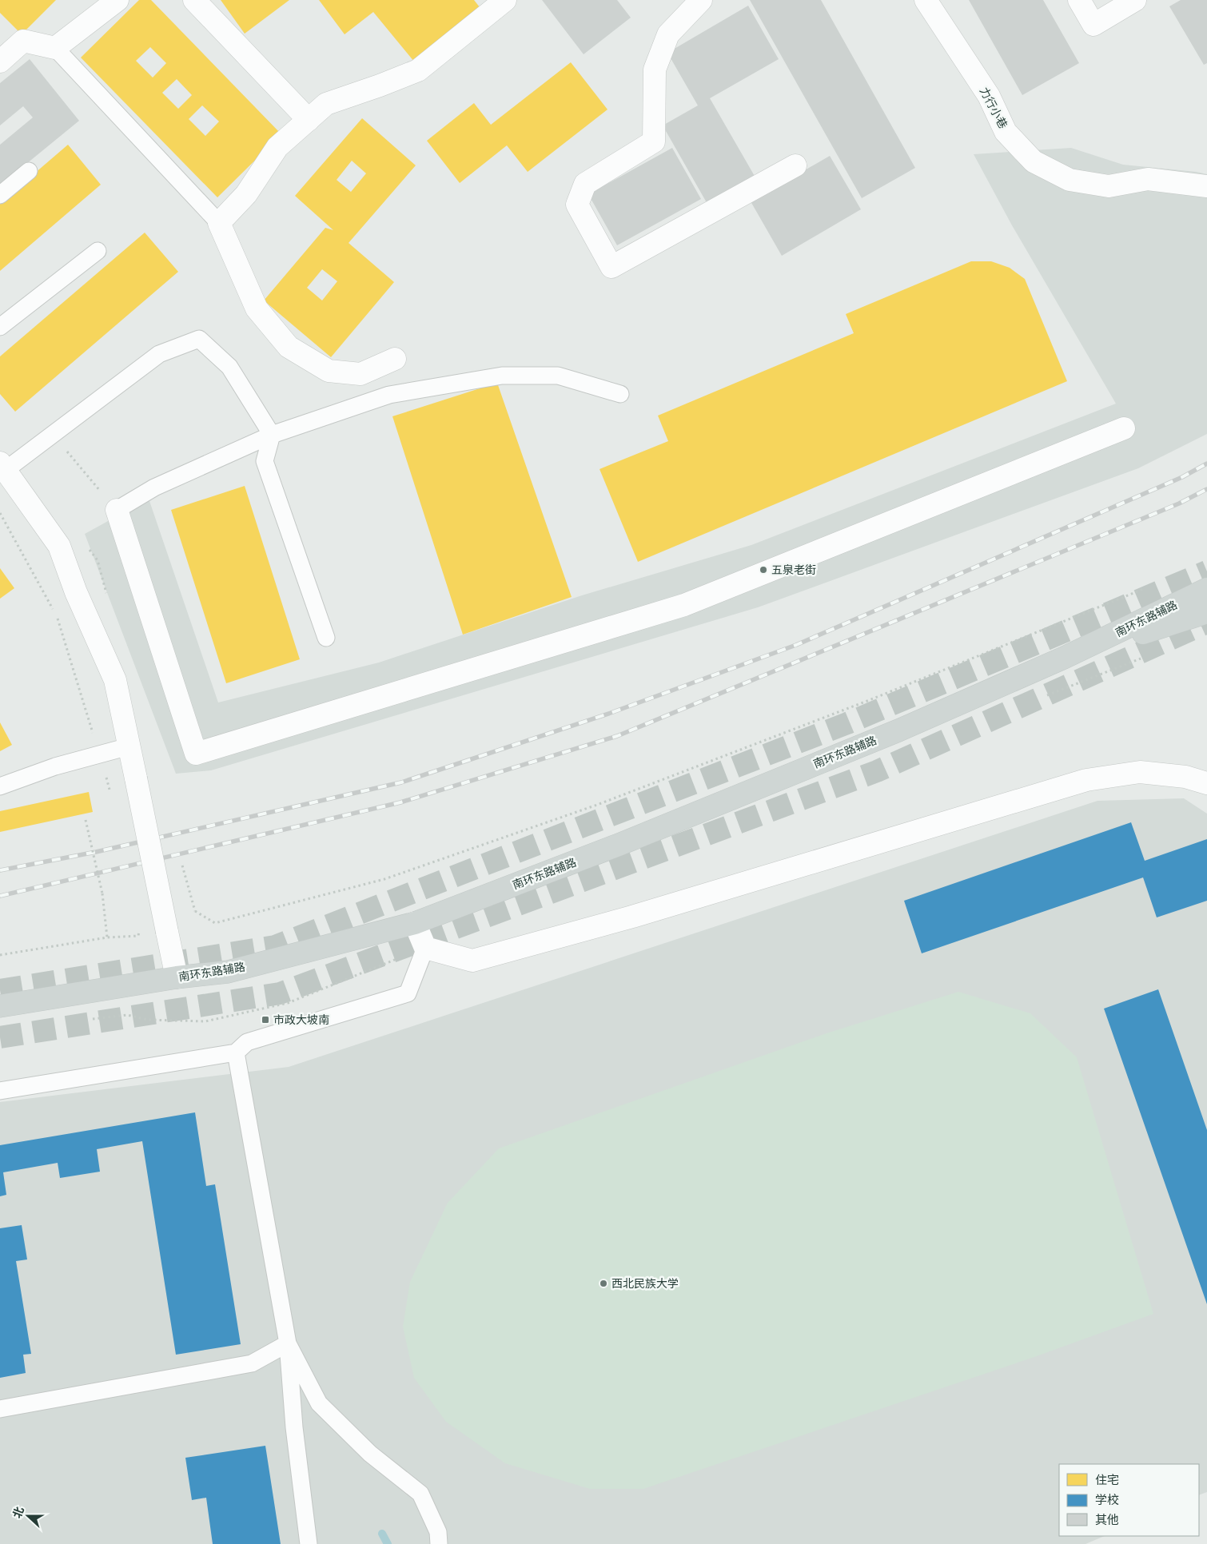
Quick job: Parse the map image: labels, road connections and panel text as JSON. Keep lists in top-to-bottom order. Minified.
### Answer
{"streets":{"main road":["南环东路辅路"],"street":["力行小巷"]},"places":{"other":["五泉老街","西北民族大学"],"transit":["市政大坡南"]},"legend":["住宅","学校","其他"],"north":"left"}
